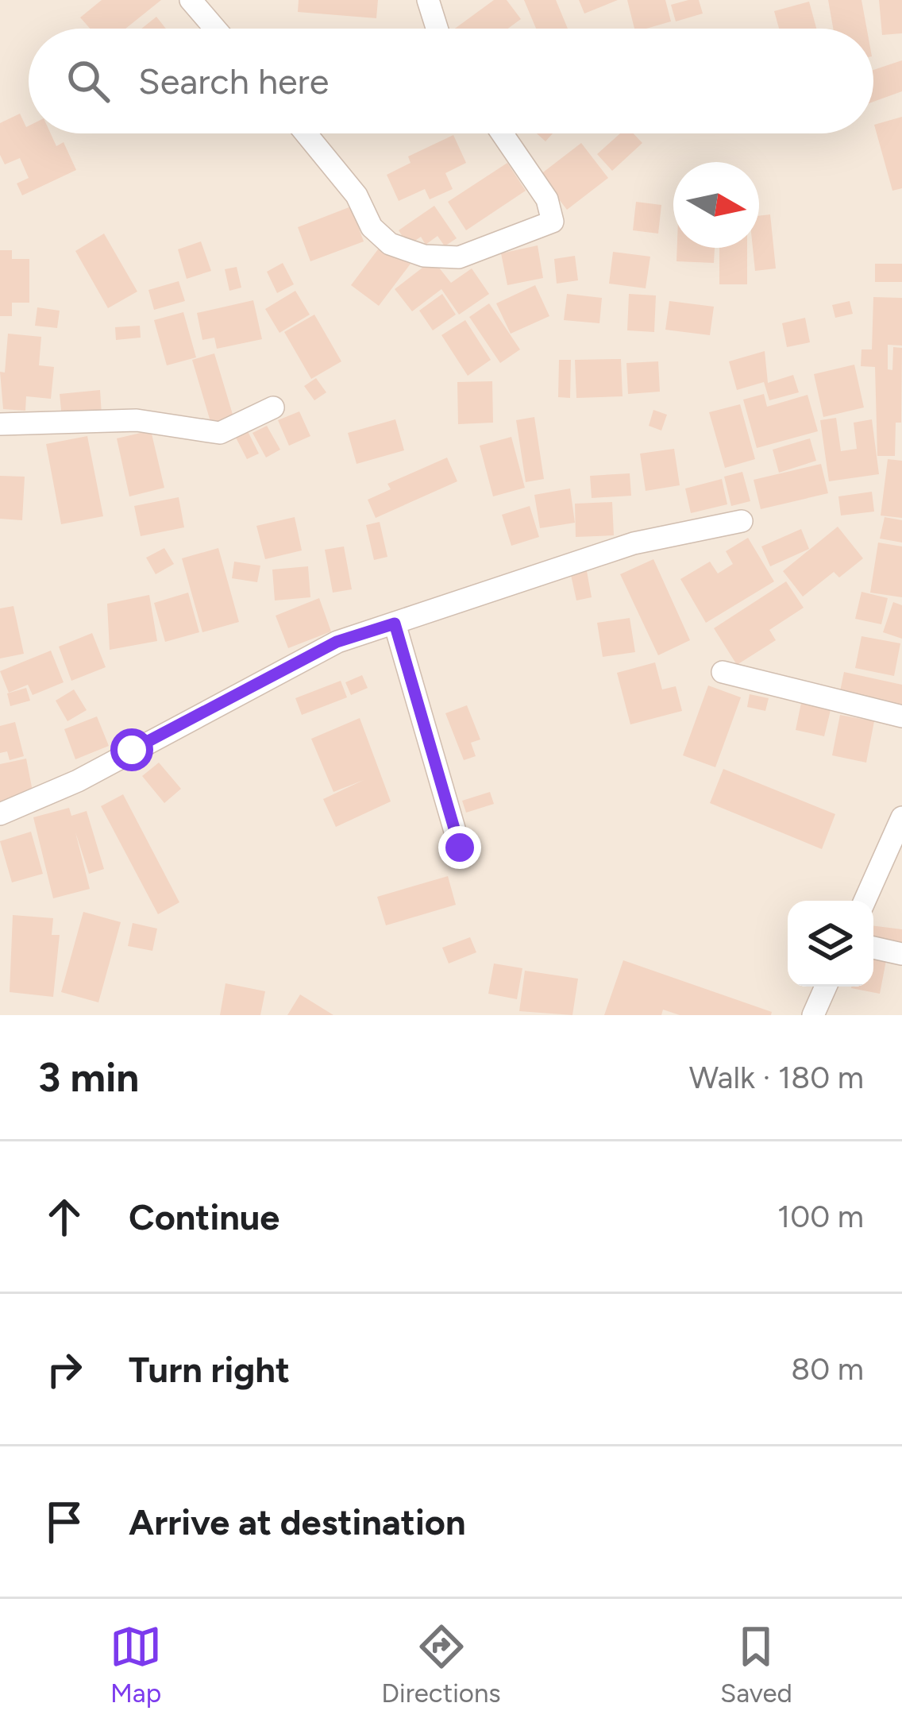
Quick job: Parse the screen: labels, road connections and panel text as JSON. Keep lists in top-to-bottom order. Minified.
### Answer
{"north":"right","page":{"search":"Search here","heading":["3 min","Walk · 180 m"],"list":[["Continue","100 m"],["Turn right","80 m"],"Arrive at destination"],"nav":["Map","Directions","Saved"]}}
